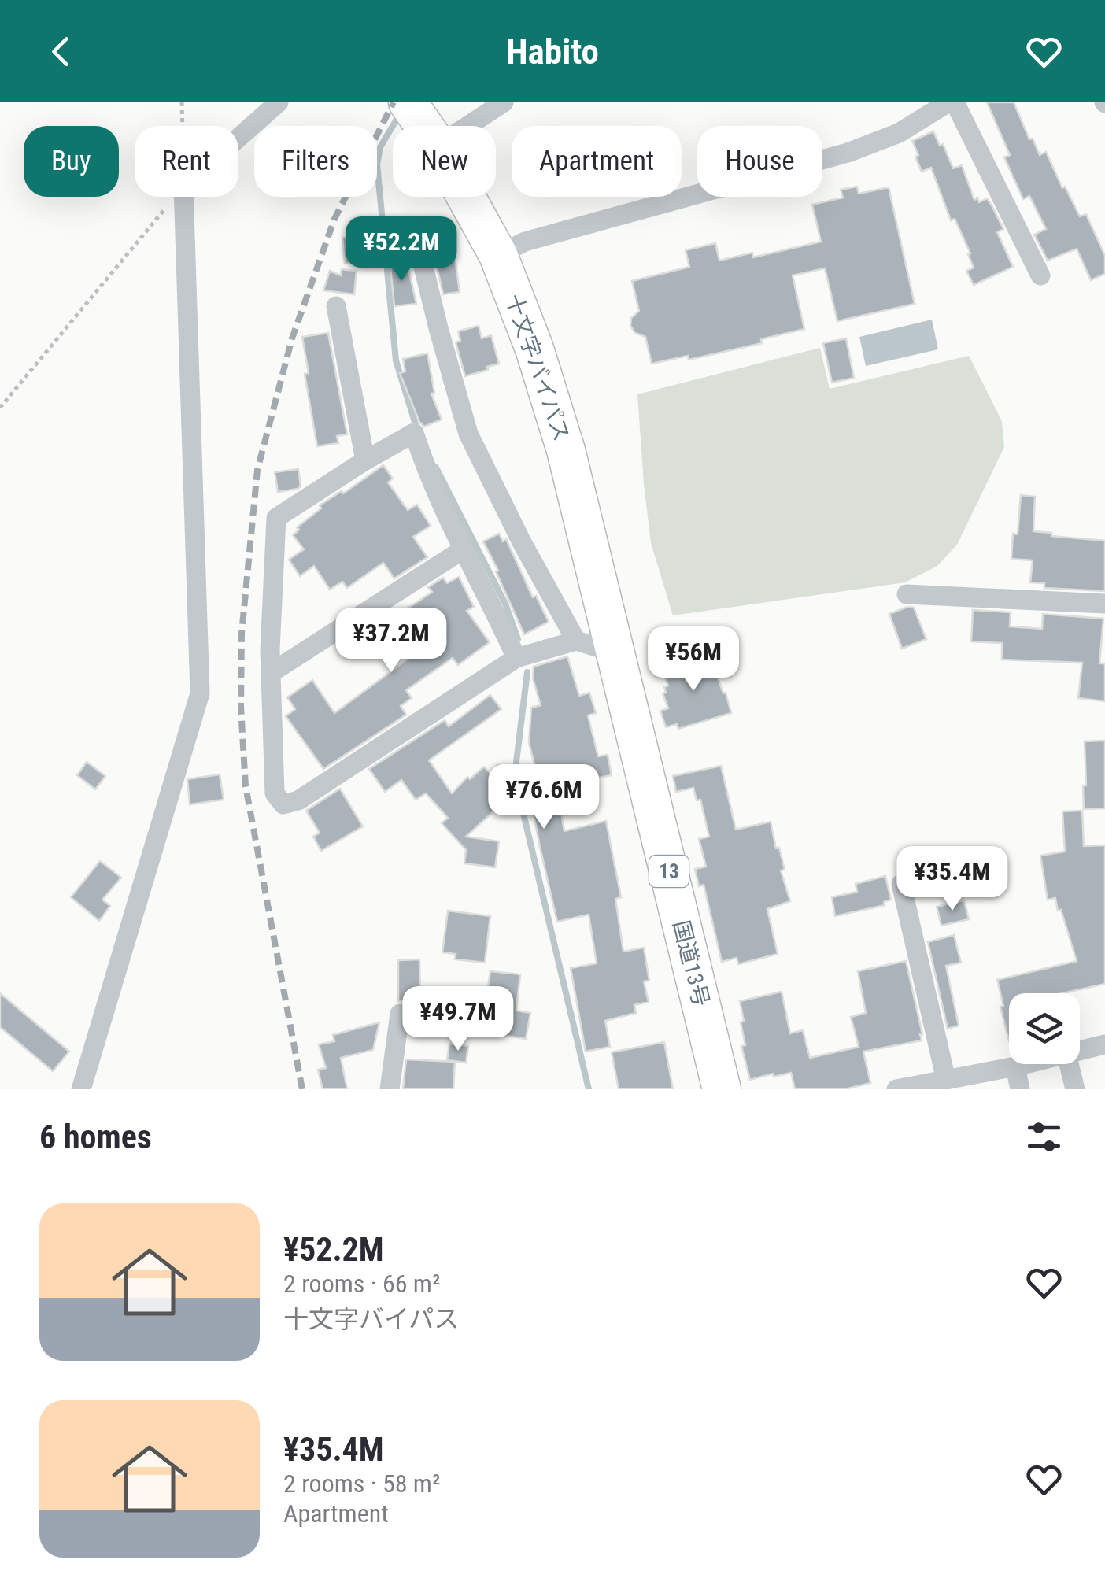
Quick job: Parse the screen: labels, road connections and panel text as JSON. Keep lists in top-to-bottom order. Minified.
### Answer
{"streets":{"highway":["十文字バイパス","13","国道13号"]},"crossings":[["十文字バイパス","国道13号"]],"page":{"header":"Habito","chip":["Buy","Rent","Filters","New","Apartment","House"],"price":["¥52.2M","¥37.2M","¥56M","¥76.6M","¥35.4M","¥49.7M"],"heading":"6 homes","list":[{"name":"¥52.2M","note":"2 rooms · 66 m² · 十文字バイパス"},{"name":"¥35.4M","note":"2 rooms · 58 m² · Apartment"}]}}
